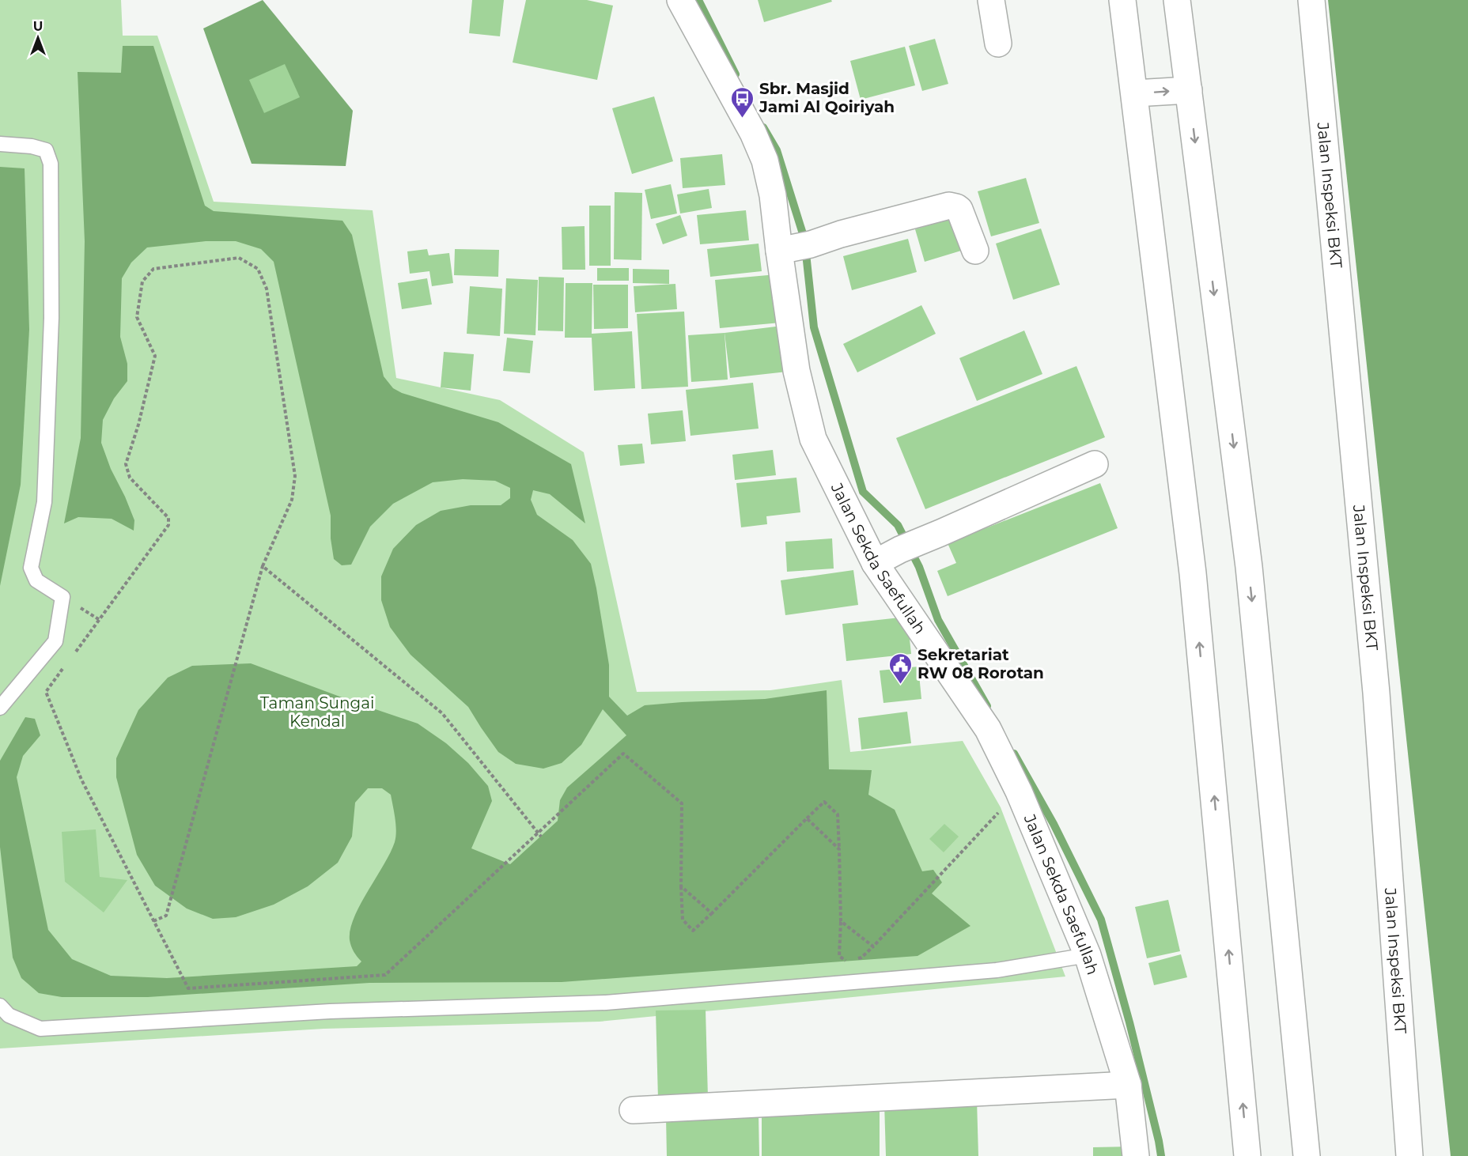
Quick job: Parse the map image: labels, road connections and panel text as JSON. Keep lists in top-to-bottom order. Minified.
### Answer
{"streets":{"street":["Jalan Inspeksi BKT","Jalan Sekda Saefullah"]},"parks":["Taman Sungai Kendal"],"places":{"bus stop":["Sbr. Masjid Jami Al Qoiriyah"],"public building":["Sekretariat RW 08 Rorotan"]},"north":"top"}
